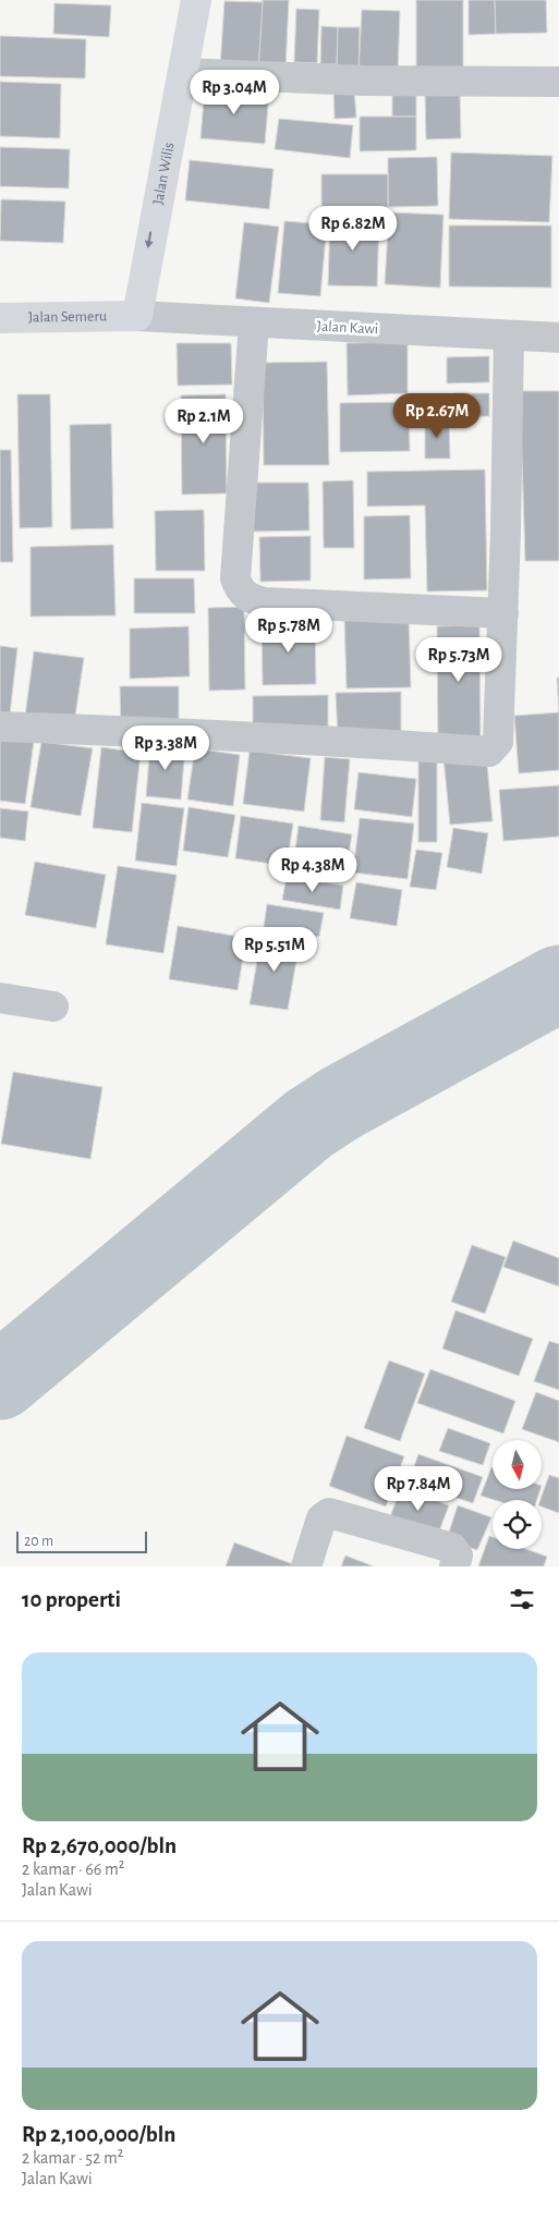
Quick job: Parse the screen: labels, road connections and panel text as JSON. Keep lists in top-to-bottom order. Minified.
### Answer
{"streets":{"main road":["Jalan Wilis","Jalan Semeru"],"street":["Jalan Kawi"]},"crossings":[["Jalan Wilis","Jalan Semeru"],["Jalan Wilis","Jalan Kawi"],["Jalan Semeru","Jalan Kawi"]],"one_way":["Jalan Wilis"],"scale_bar":"20 m","north":"bottom","page":{"price":["Rp 3.04M","Rp 6.82M","Rp 2.67M","Rp 2.1M","Rp 5.78M","Rp 5.73M","Rp 3.38M","Rp 4.38M","Rp 5.51M","Rp 7.84M"],"scale":"20 m","heading":"10 properti","list":[{"name":"Rp 2,670,000/bln","note":"2 kamar · 66 m² · Jalan Kawi"},{"name":"Rp 2,100,000/bln","note":"2 kamar · 52 m² · Jalan Kawi"}]}}
